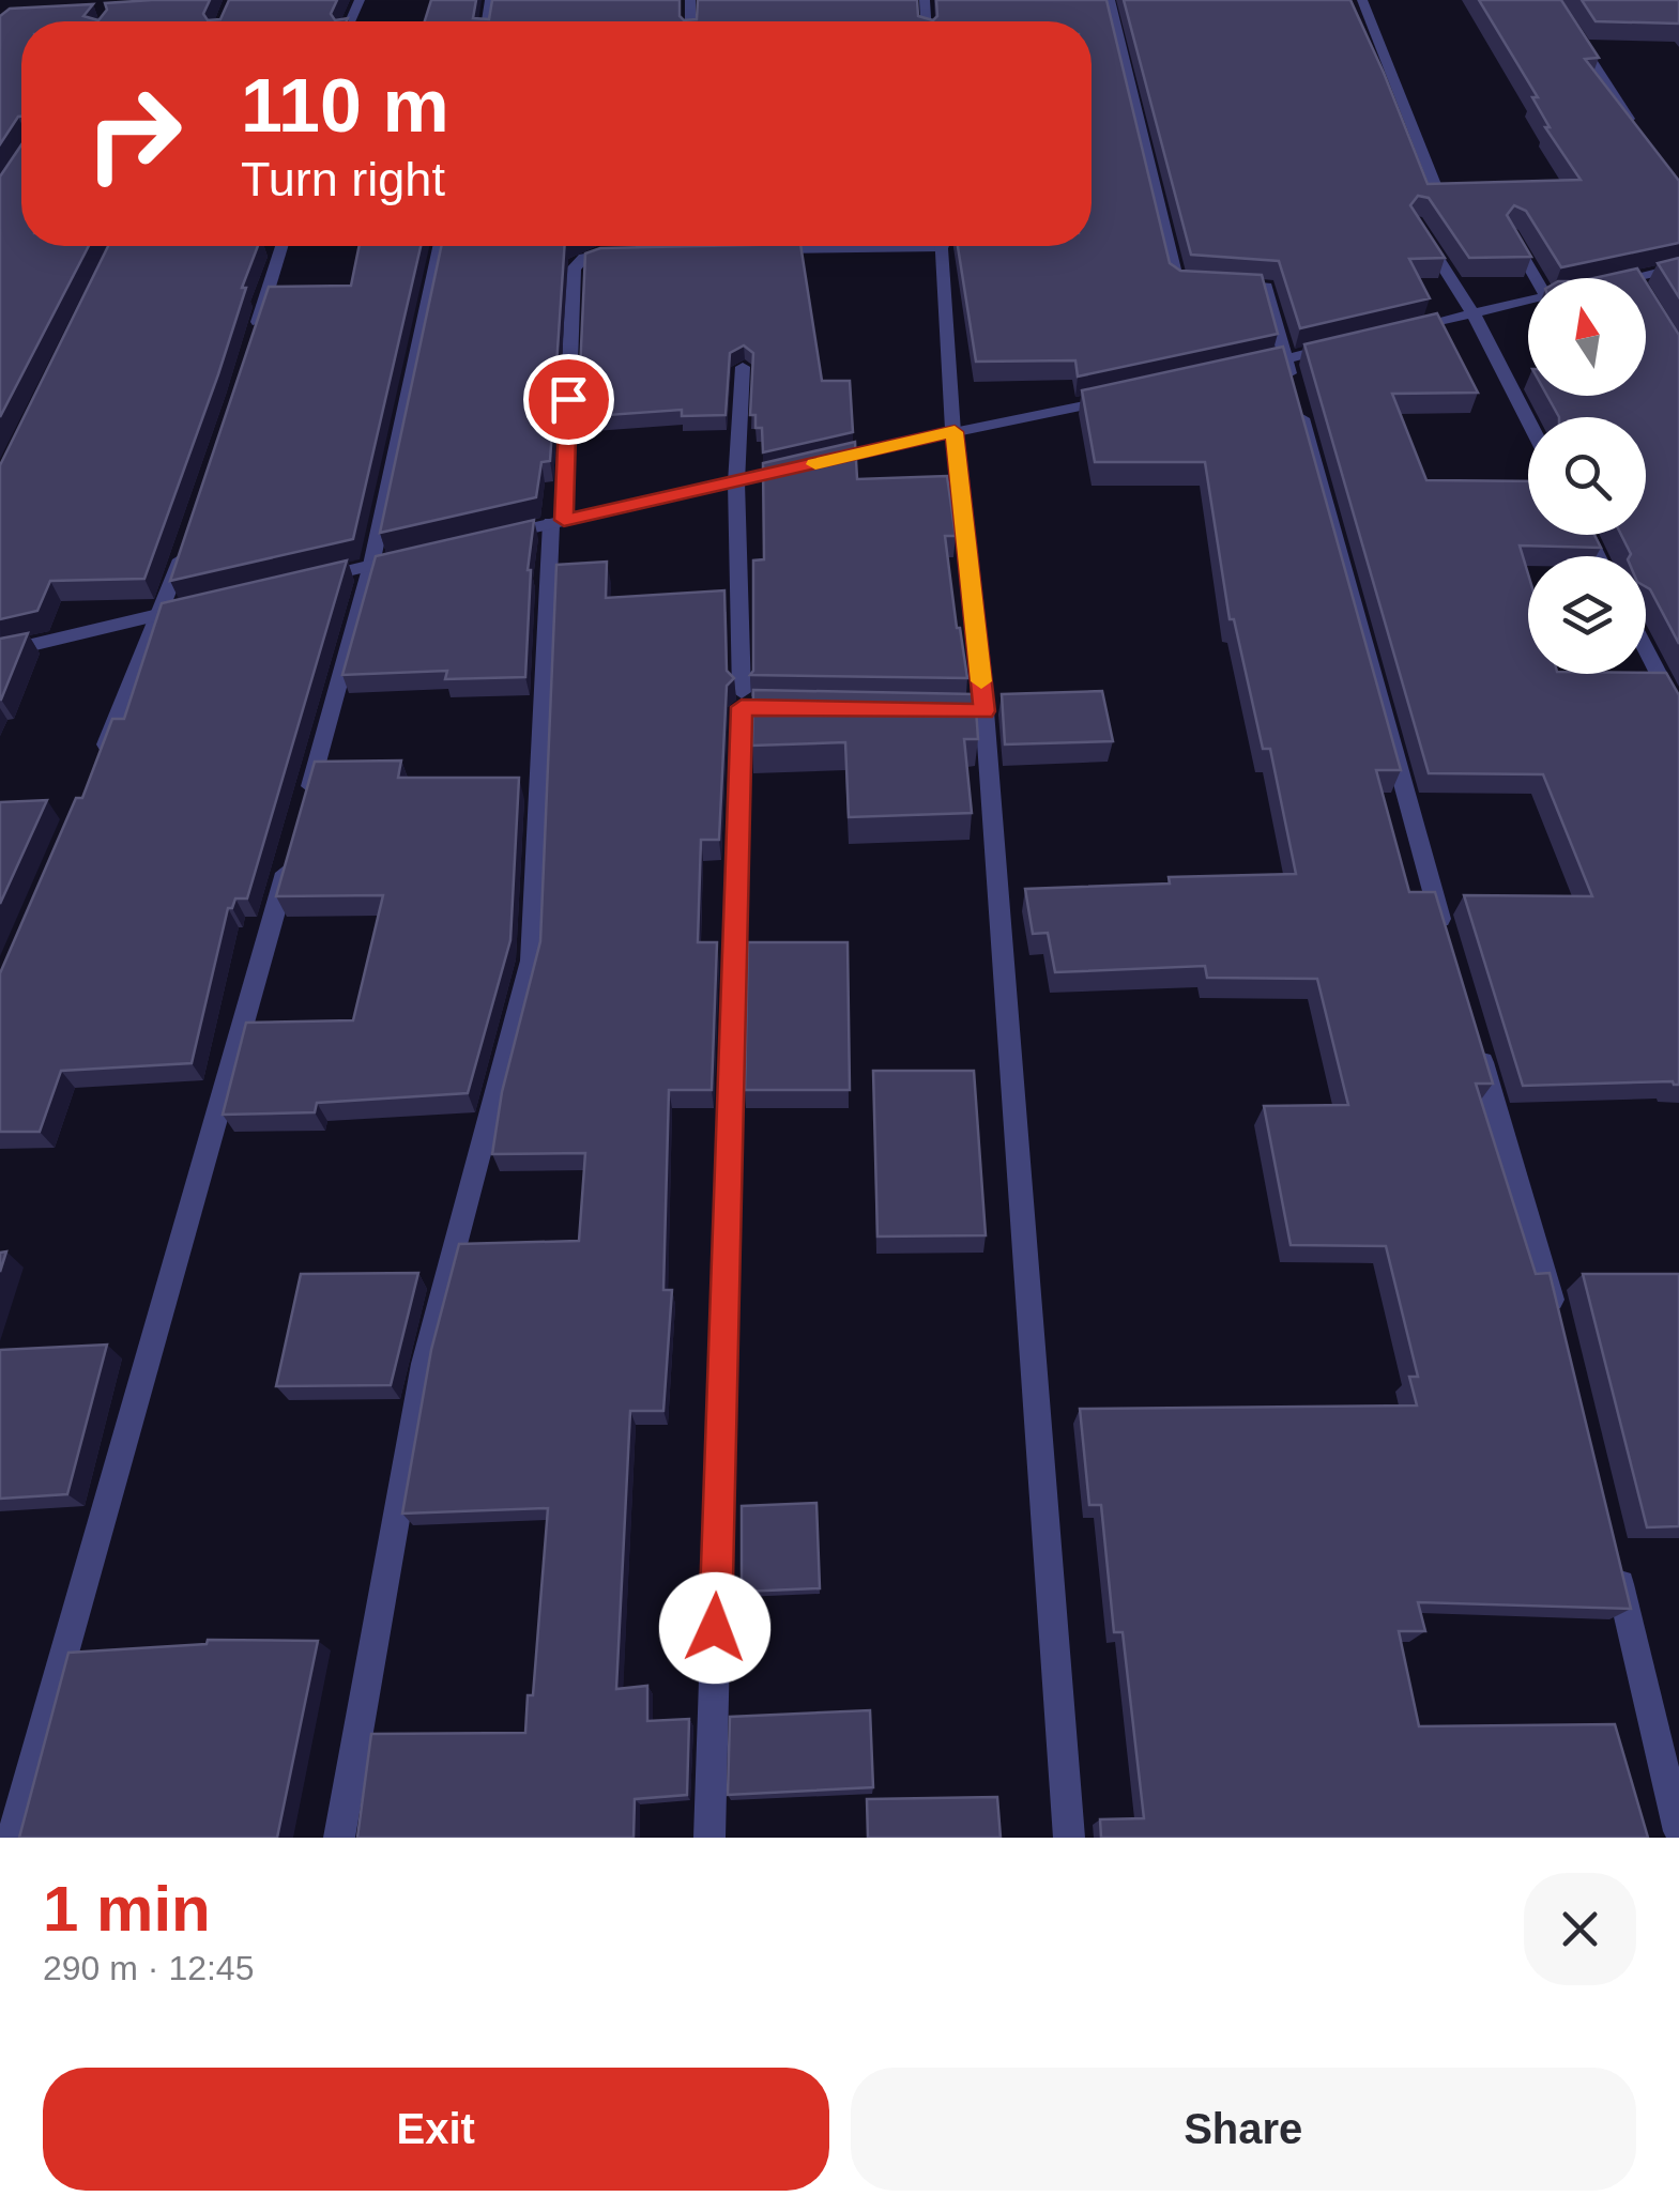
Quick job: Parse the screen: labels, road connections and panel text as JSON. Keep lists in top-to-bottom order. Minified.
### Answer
{"north":"top","page":{"turn":["110 m","Turn right"],"heading":["1 min","290 m · 12:45"],"buttons":["Exit","Share"]}}
